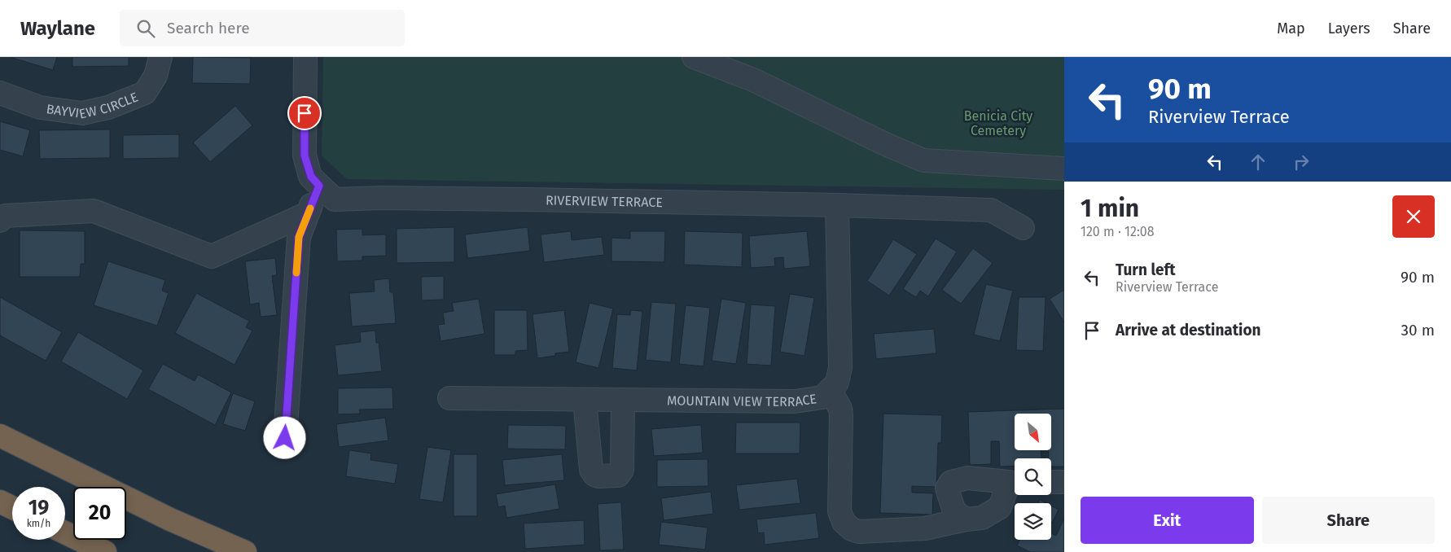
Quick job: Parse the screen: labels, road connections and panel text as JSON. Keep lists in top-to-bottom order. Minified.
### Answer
{"streets":{"street":["BAYVIEW CIRCLE","RIVERVIEW TERRACE","MOUNTAIN VIEW TERRACE"]},"crossings":[["RIVERVIEW TERRACE","MOUNTAIN VIEW TERRACE"]],"parks":["Benicia City Cemetery"],"north":"bottom right","page":{"header":"Waylane","search":"Search here","nav":["Map","Layers","Share"],"turn":["90 m","Riverview Terrace"],"heading":["1 min","120 m · 12:08"],"list":[{"name":"Turn left","note":"Riverview Terrace","value":"90 m"},{"name":"Arrive at destination","value":"30 m"}],"speed":"19 km/h","limit":"20","buttons":["Exit","Share"]}}
